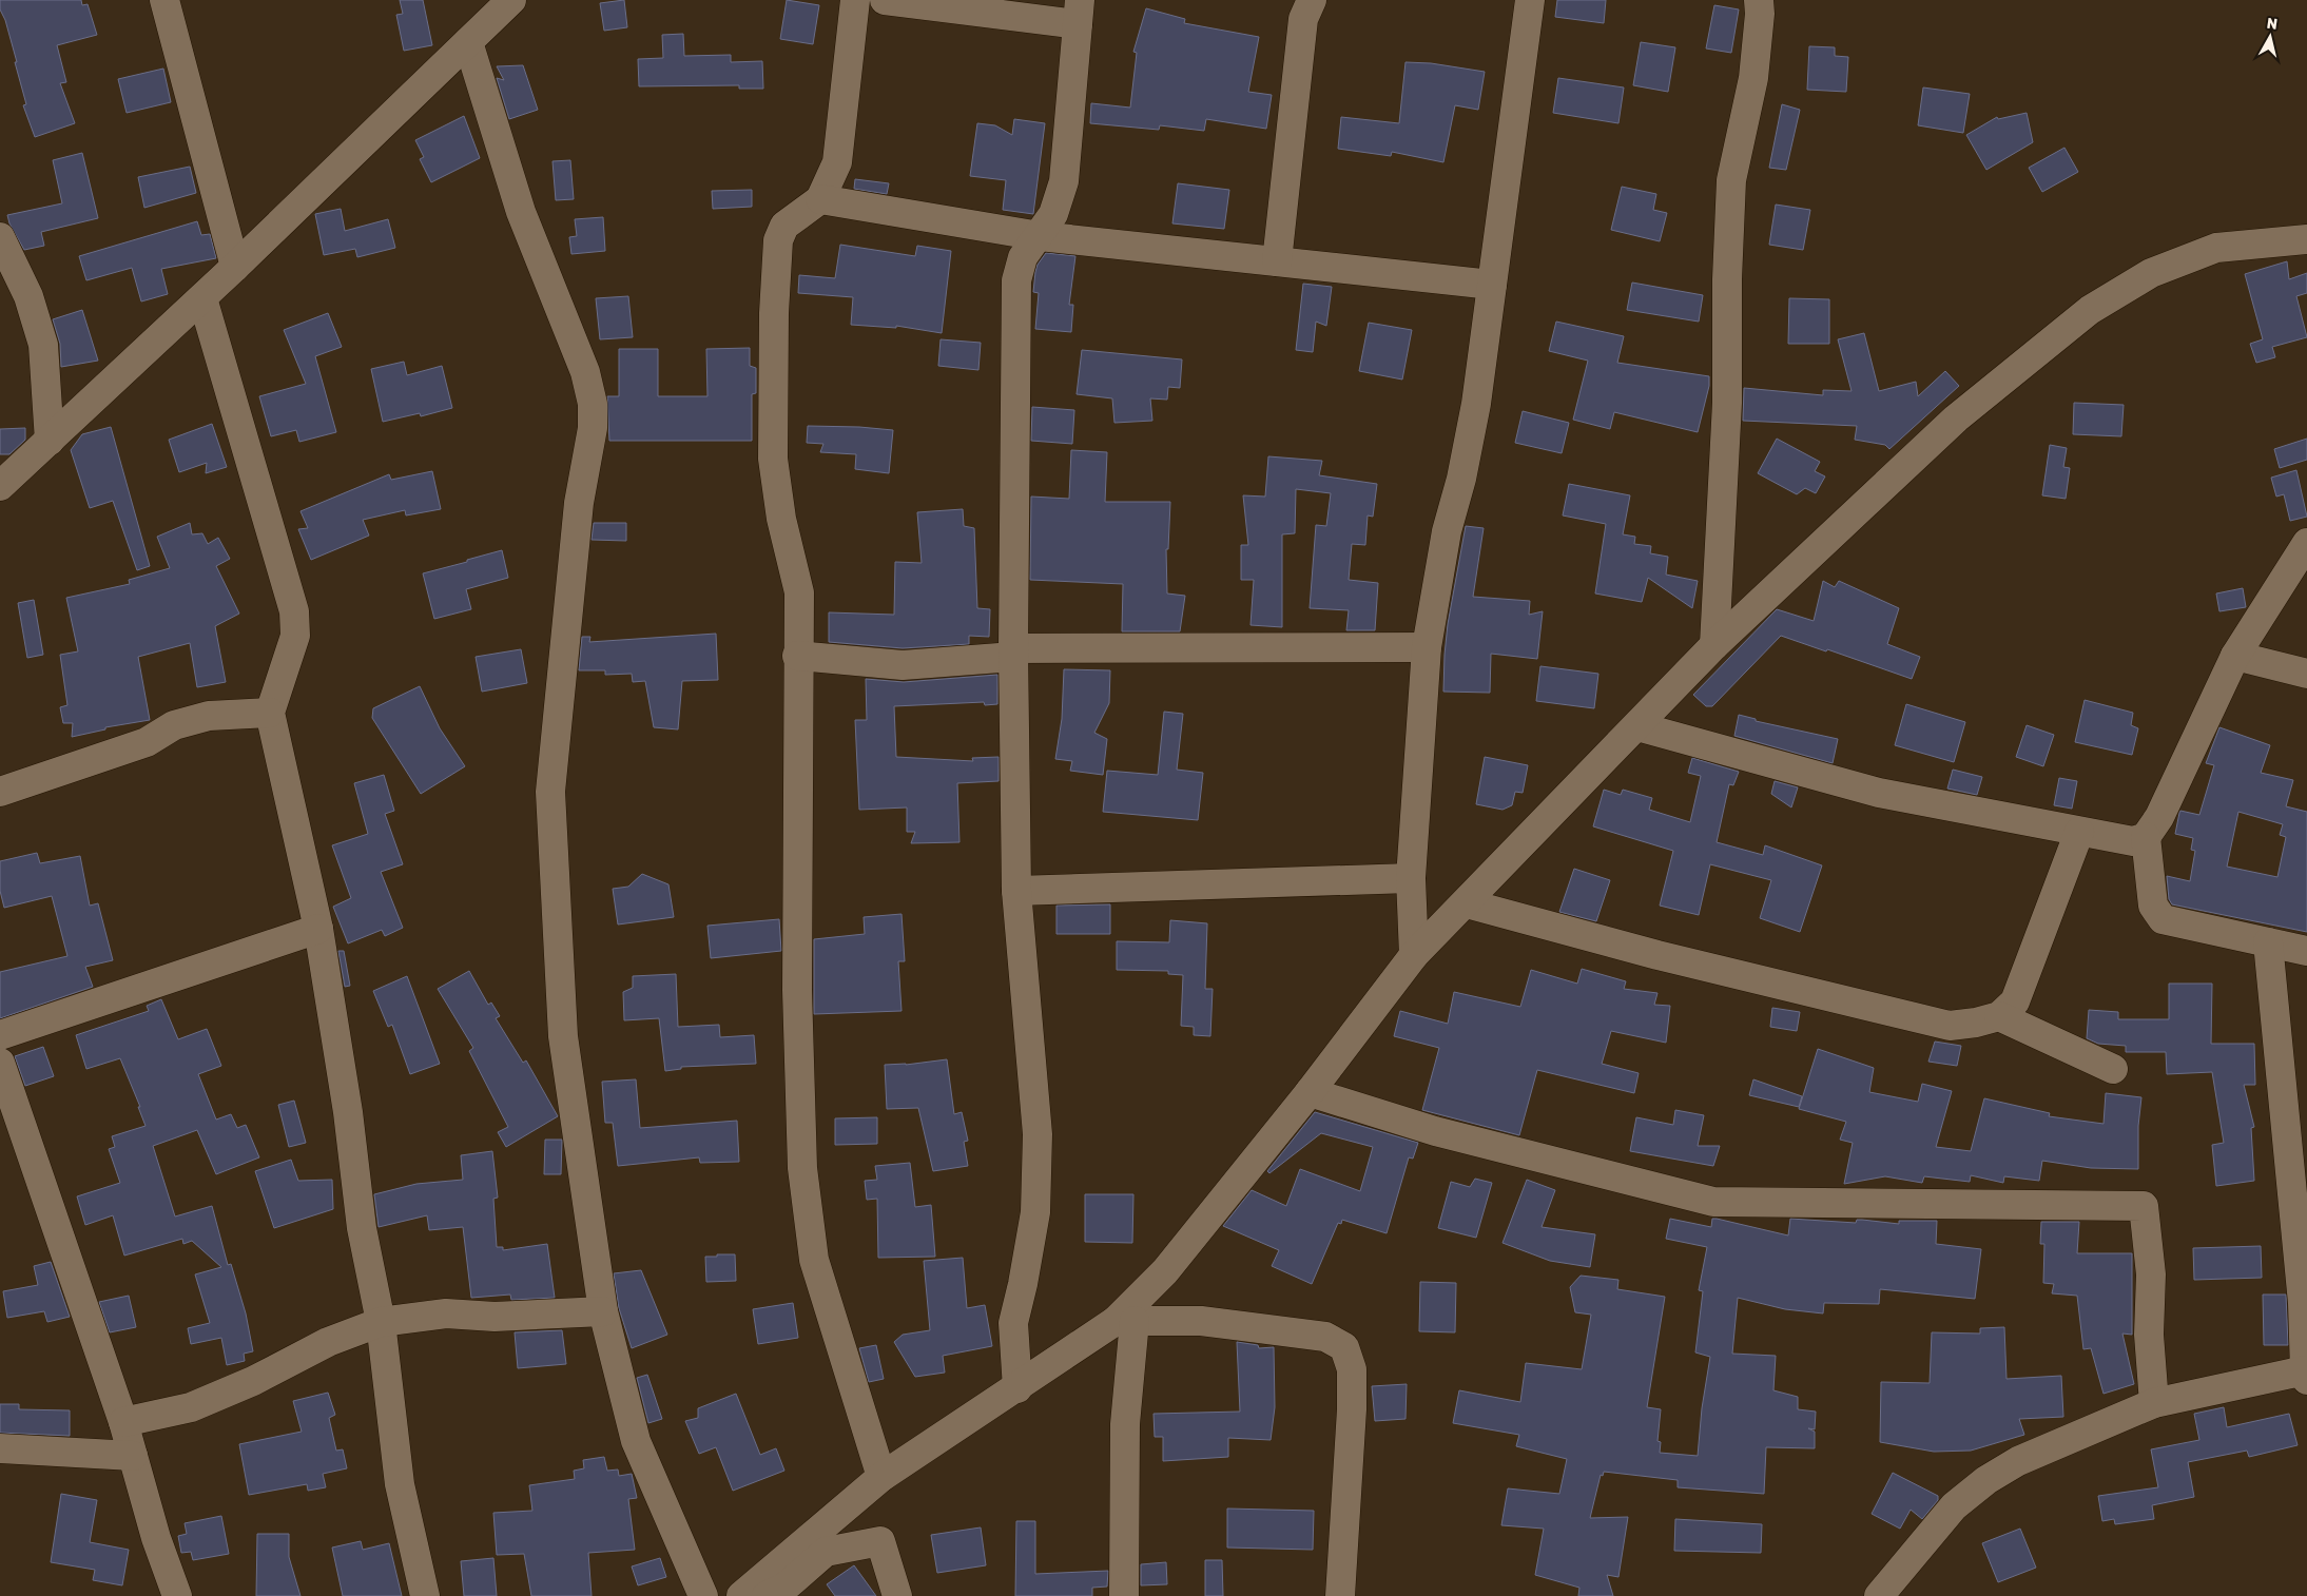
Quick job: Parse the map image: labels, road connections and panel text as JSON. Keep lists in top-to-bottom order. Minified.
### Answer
{"north":"top"}
